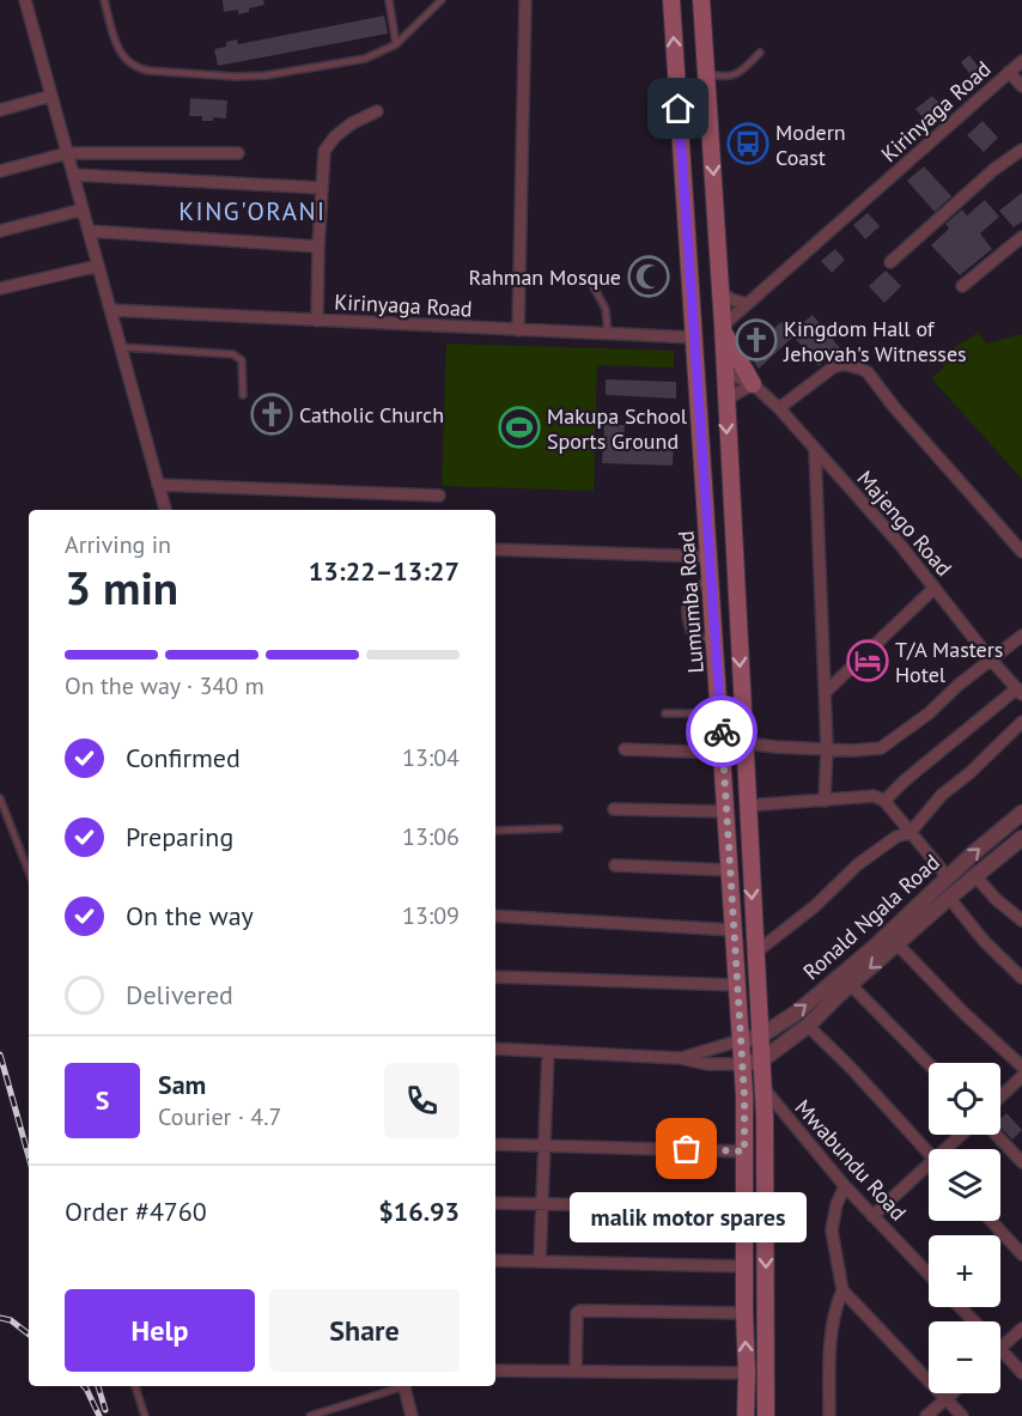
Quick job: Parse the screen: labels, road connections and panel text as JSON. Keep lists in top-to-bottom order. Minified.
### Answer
{"streets":{"main road":["Lumumba Road"],"street":["Kirinyaga Road","Majengo Road","Ronald Ngala Road","Mwabundu Road"]},"crossings":[["Kirinyaga Road","Lumumba Road"],["Majengo Road","Lumumba Road"],["Lumumba Road","Ronald Ngala Road"],["Lumumba Road","Mwabundu Road"]],"districts":["KING'ORANI"],"places":{"bus stop":["Modern Coast"],"mosque":["Rahman Mosque"],"church":["Kingdom Hall of Jehovah's Witnesses","Catholic Church"],"sports":["Makupa School Sports Ground"],"hotel":["T/A Masters Hotel"],"other":["malik motor spares"]},"page":{"heading":["3 min","Arriving in","13:22–13:27"],"panel":["Sam","Courier · 4.7","Order #4760","$16.93"],"bar":"On the way · 340 m","list":[["Confirmed","13:04"],["Preparing","13:06"],["On the way","13:09"],"Delivered"],"map_buttons":["+","−"],"round":"S","bubble":"malik motor spares","buttons":["Help","Share"]}}
